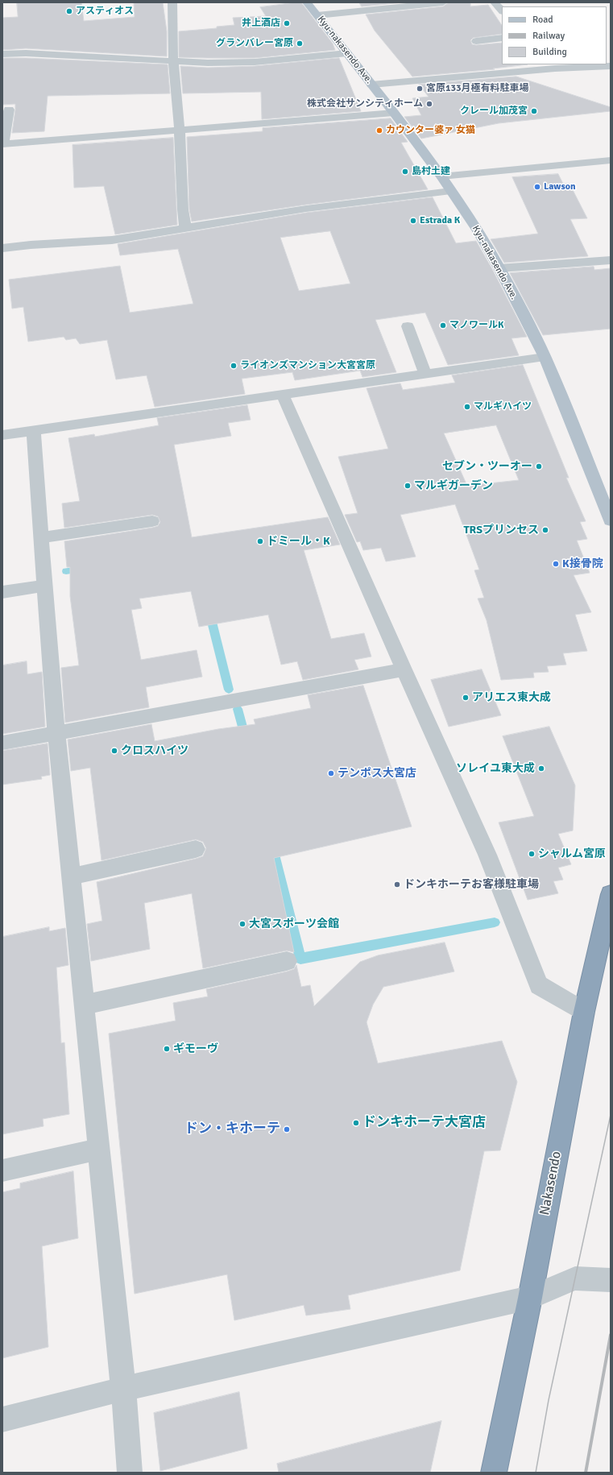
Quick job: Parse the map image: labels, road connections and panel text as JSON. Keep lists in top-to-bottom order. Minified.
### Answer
{"streets":{"highway":["Nakasendo"],"main road":["Kyu-nakasendo Ave."]},"places":["アスティオス","井上酒店","グランバレー宮原","宮原133月極有料駐車場","株式会社サンシティホーム","クレール加茂宮","カウンター婆ァ 女猫","島村土建","Lawson","Estrada K","マノワールK","ライオンズマンション大宮宮原","マルギハイツ","セブン・ツーオー","マルギガーデン","TRSプリンセス","ドミール・K","K接骨院","アリエス東大成","クロスハイツ","ソレイユ東大成","テンポス大宮店","シャルム宮原","ドンキホーテお客様駐車場","大宮スポーツ会館","ギモーヴ","ドンキホーテ大宮店","ドン・キホーテ"],"legend":["Road","Railway","Building"]}
